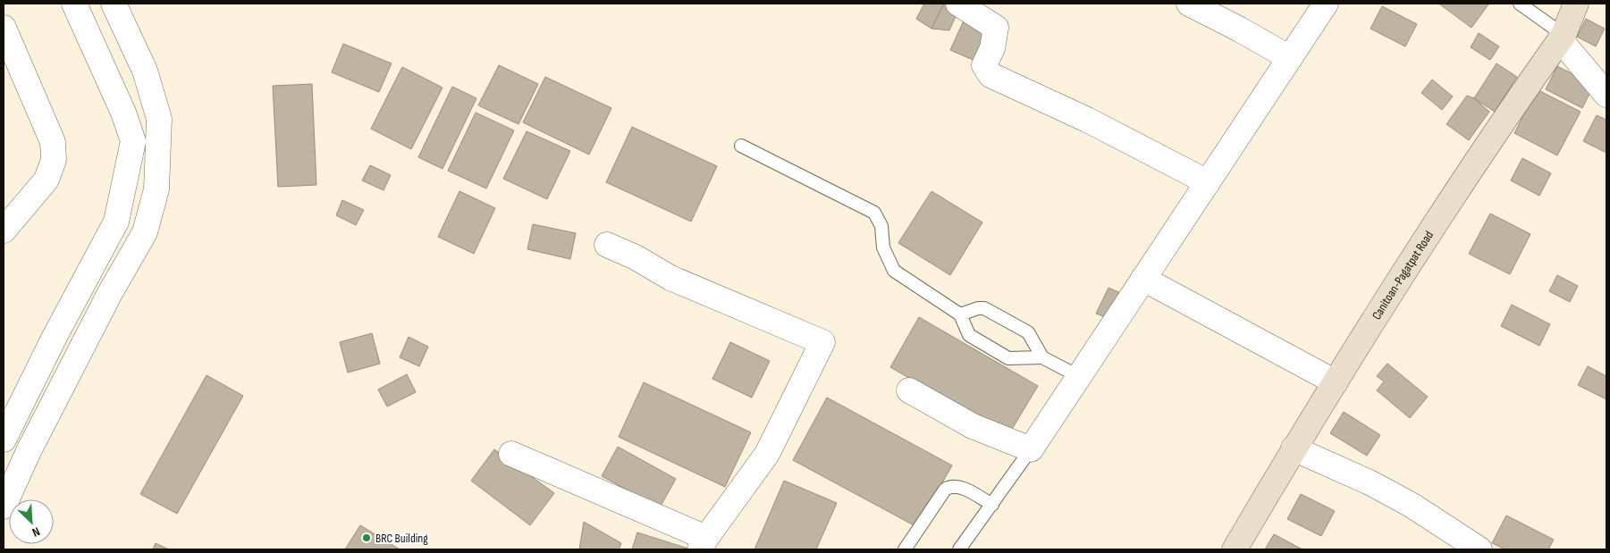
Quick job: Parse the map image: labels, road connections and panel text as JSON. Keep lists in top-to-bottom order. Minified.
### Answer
{"streets":{"street":["Canitoan-Pagatpat Road"]},"places":["BRC Building"],"north":"bottom right"}
